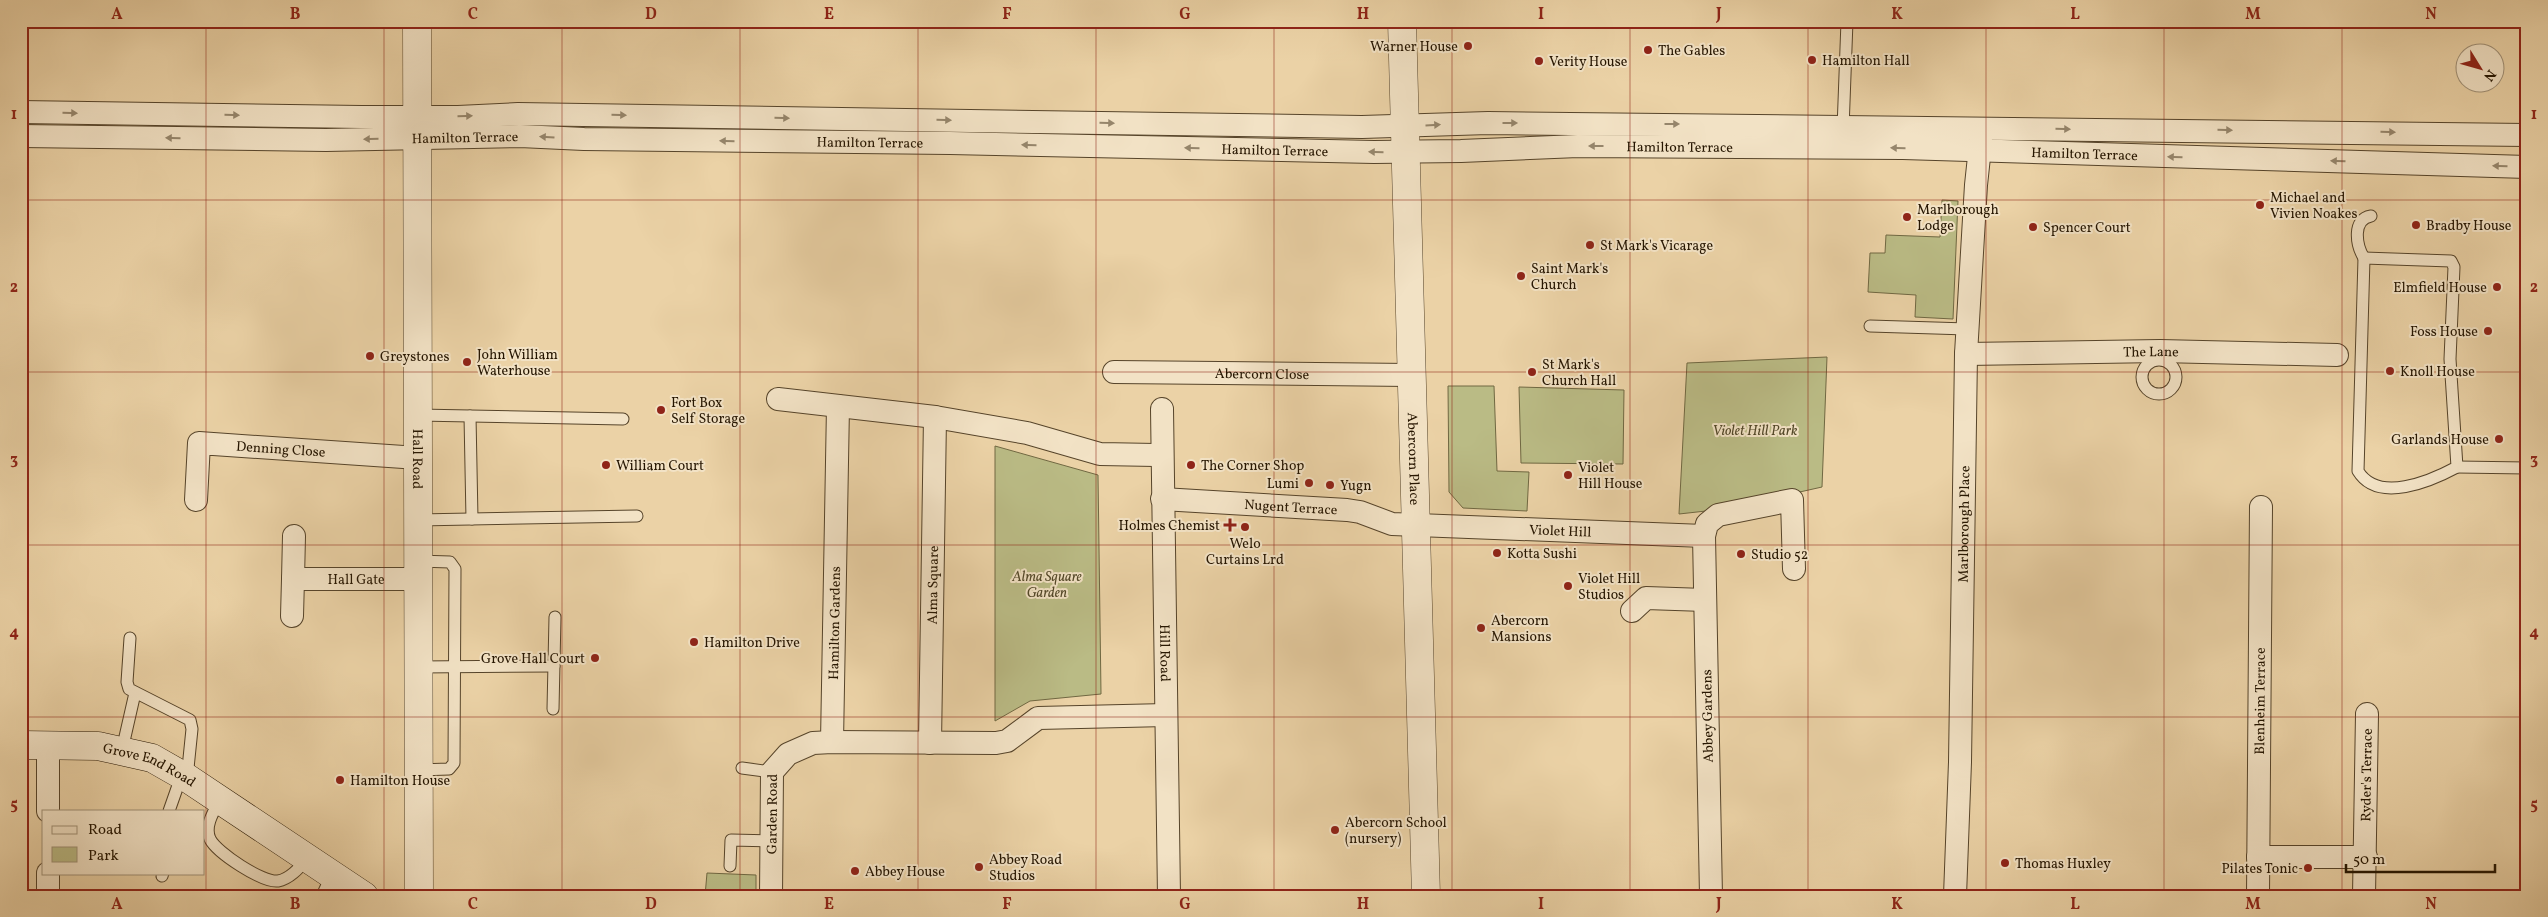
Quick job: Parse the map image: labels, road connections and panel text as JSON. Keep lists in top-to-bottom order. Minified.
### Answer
{"streets":{"street":["Hamilton Terrace","The Lane","Abercorn Close","Denning Close","Hall Road","Abercorn Place","Nugent Terrace","Marlborough Place","Violet Hill","Hall Gate","Alma Square","Hamilton Gardens","Hill Road","Blenheim Terrace","Abbey Gardens","Grove End Road","Ryder's Terrace","Garden Road"]},"crossings":[["Hamilton Terrace","Hall Road"],["Hamilton Terrace","Abercorn Place"],["Hamilton Terrace","Marlborough Place"],["The Lane","Marlborough Place"],["Abercorn Close","Abercorn Place"],["Denning Close","Hall Road"],["Hall Road","Hall Gate"],["Abercorn Place","Nugent Terrace"],["Abercorn Place","Violet Hill"],["Nugent Terrace","Violet Hill"],["Nugent Terrace","Hill Road"],["Violet Hill","Abbey Gardens"],["Hamilton Gardens","Garden Road"]],"parks":["Violet Hill Park","Alma Square Garden"],"places":{"other":["Warner House","The Gables","Hamilton Hall","Verity House","Michael and Vivien Noakes","Marlborough Lodge","Bradby House","Spencer Court","St Mark's Vicarage","Saint Mark's Church","Elmfield House","Foss House","Greystones","John William Waterhouse","Knoll House","St Mark's Church Hall","Fort Box Self Storage","Garlands House","William Court","The Corner Shop","Violet Hill House","Lumi","Yugn","Welo Curtains Lrd","Kotta Sushi","Studio 52","Violet Hill Studios","Abercorn Mansions","Hamilton Drive","Grove Hall Court","Hamilton House","Abercorn School (nursery)","Thomas Huxley","Abbey Road Studios","Pilates Tonic","Abbey House"],"health":["Holmes Chemist"]},"legend":["Road","Park"],"scale_bar":"50 m","north":"bottom right","grid":{"columns":["A","B","C","D","E","F","G","H","I","J","K","L","M","N"],"rows":["1","2","3","4","5"]}}
